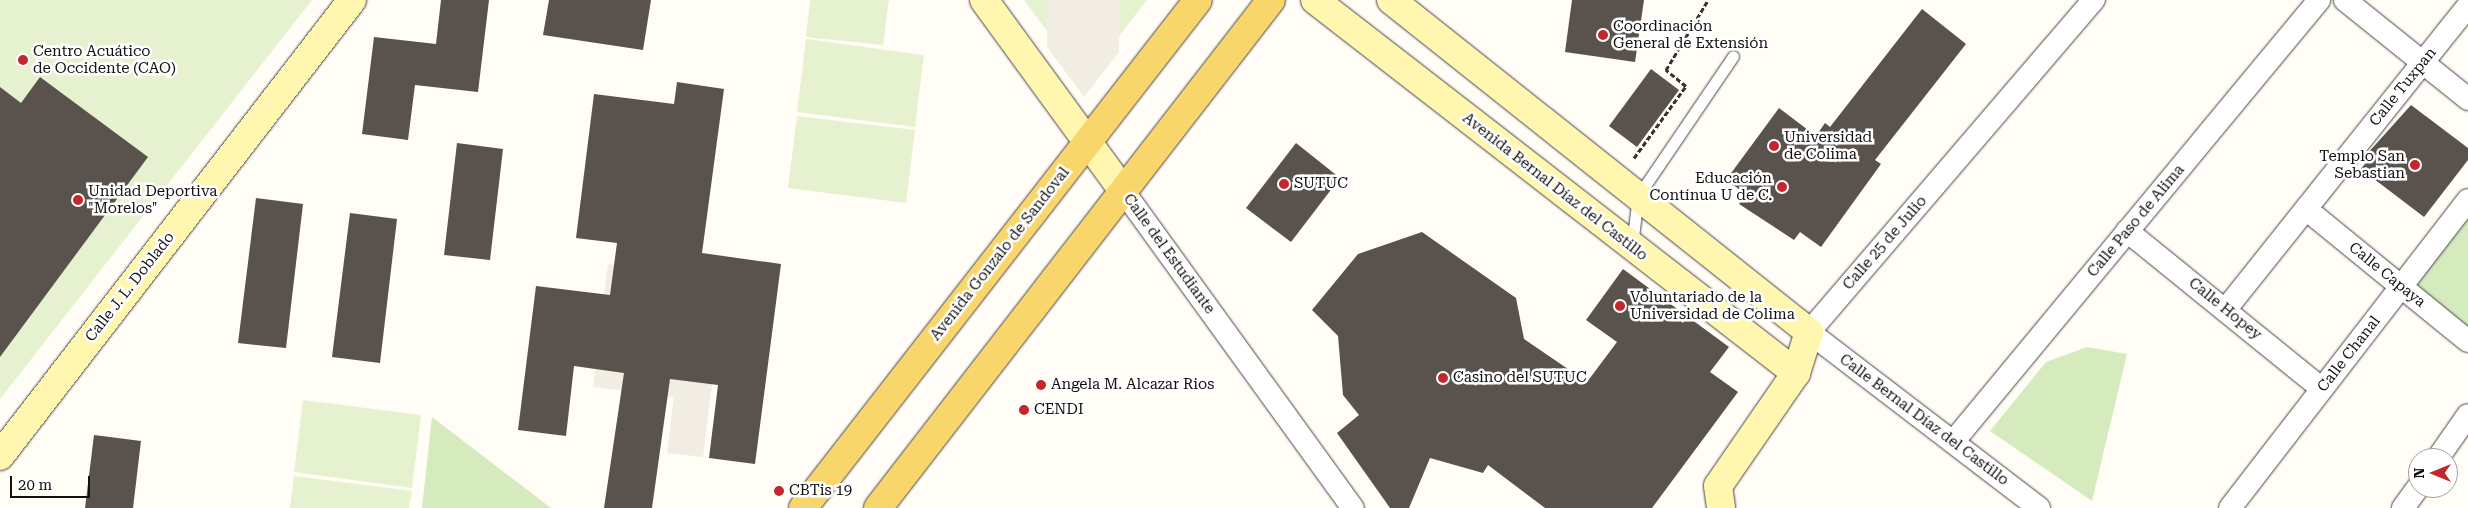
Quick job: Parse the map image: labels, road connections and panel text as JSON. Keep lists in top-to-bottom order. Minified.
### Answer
{"streets":{"main road":["Avenida Gonzalo de Sandoval"],"street":["Calle Tuxpan","Avenida Bernal Díaz del Castillo","Calle Paso de Alima","Calle 25 de Julio","Calle del Estudiante","Calle Capaya","Calle J. L. Doblado","Calle Hopey","Calle Chanal","Calle Bernal Díaz del Castillo"]},"crossings":[["Calle Tuxpan","Calle Capaya"],["Calle Tuxpan","Calle Hopey"],["Avenida Bernal Díaz del Castillo","Calle 25 de Julio"],["Calle Paso de Alima","Calle Hopey"],["Calle Paso de Alima","Calle Bernal Díaz del Castillo"],["Calle 25 de Julio","Calle Bernal Díaz del Castillo"],["Avenida Gonzalo de Sandoval","Calle del Estudiante"],["Calle Capaya","Calle Chanal"],["Calle Hopey","Calle Chanal"]],"places":["Coordinación General de Extensión","Centro Acuático de Occidente (CAO)","Universidad de Colima","Templo San Sebastian","SUTUC","Educación Contínua U de C.","Unidad Deportiva \"Morelos\"","Voluntariado de la Universidad de Colima","Casino del SUTUC","Angela M. Alcazar Rios","CENDI","CBTis 19"],"scale_bar":"20 m","north":"left"}
